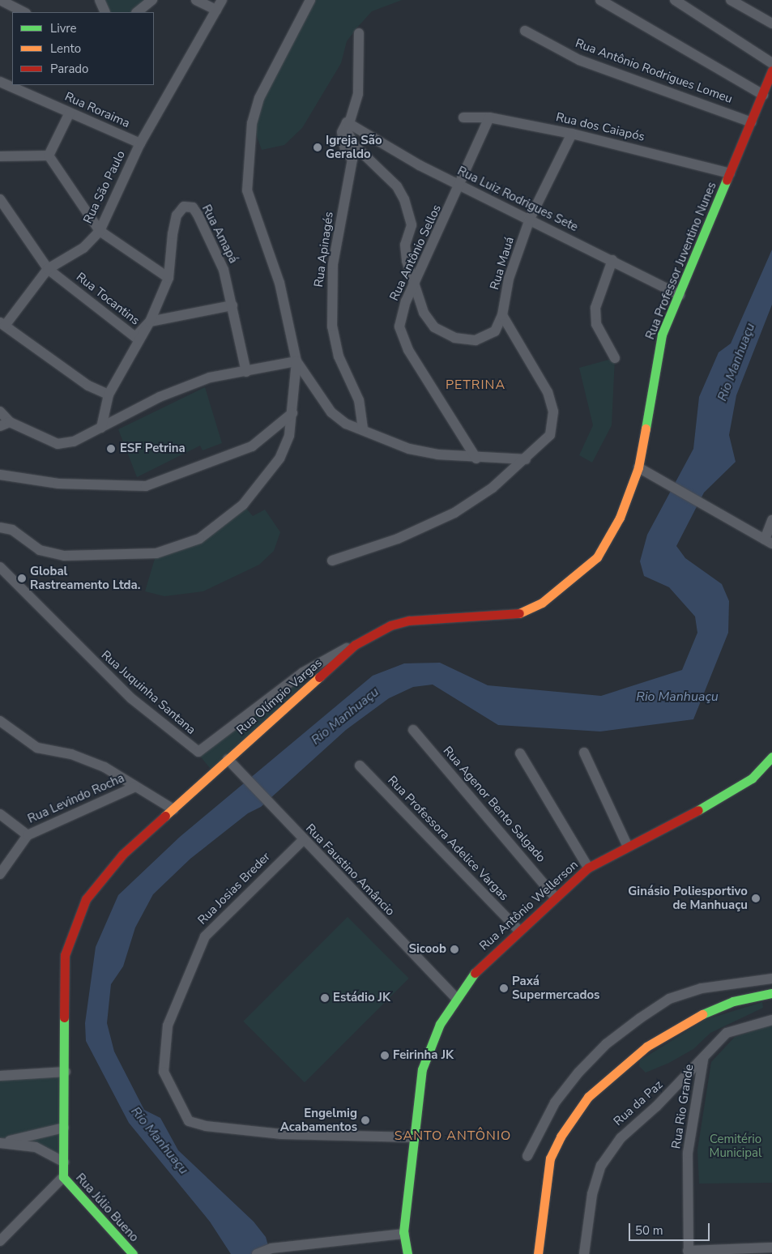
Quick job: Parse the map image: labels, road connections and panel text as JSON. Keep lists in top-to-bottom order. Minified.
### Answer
{"streets":{"main road":["Rua Professor Juventino Nunes","Rua Olímpio Vargas","Rua Antônio Wellerson","Rua Júlio Bueno"],"street":["Rua Antônio Rodrigues Lomeu","Rua Roraima","Rua dos Caiapós","Rua São Paulo","Rua Luiz Rodrigues Sete","Rua Amapá","Rua Apinagés","Rua Antônio Sellos","Rua Mauá","Rua Tocantins","Rua Juquinha Santana","Rua Levindo Rocha","Rua Agenor Bento Salgado","Rua Professora Adelice Vargas","Rua Faustino Amâncio","Rua Josias Breder","Rua da Paz","Rua Rio Grande"]},"crossings":[["Rua Antônio Rodrigues Lomeu","Rua Professor Juventino Nunes"],["Rua Roraima","Rua São Paulo"],["Rua dos Caiapós","Rua Antônio Sellos"],["Rua dos Caiapós","Rua Professor Juventino Nunes"],["Rua dos Caiapós","Rua Mauá"],["Rua São Paulo","Rua Tocantins"],["Rua Luiz Rodrigues Sete","Rua Apinagés"],["Rua Luiz Rodrigues Sete","Rua Antônio Sellos"],["Rua Luiz Rodrigues Sete","Rua Professor Juventino Nunes"],["Rua Luiz Rodrigues Sete","Rua Mauá"],["Rua Amapá","Rua Tocantins"],["Rua Apinagés","Rua Mauá"],["Rua Antônio Sellos","Rua Mauá"],["Rua Professor Juventino Nunes","Rua Olímpio Vargas"],["Rua Juquinha Santana","Rua Olímpio Vargas"],["Rua Olímpio Vargas","Rua Faustino Amâncio"],["Rua Olímpio Vargas","Rua Júlio Bueno"],["Rua Agenor Bento Salgado","Rua Antônio Wellerson"],["Rua Professora Adelice Vargas","Rua Antônio Wellerson"],["Rua Faustino Amâncio","Rua Josias Breder"],["Rua Faustino Amâncio","Rua Antônio Wellerson"],["Rua Josias Breder","Rua Antônio Wellerson"],["Rua da Paz","Rua Rio Grande"]],"districts":["PETRINA","SANTO ANTÔNIO"],"water":["Rio Manhuaçu"],"parks":["Cemitério Municipal"],"places":["Igreja São Geraldo","ESF Petrina","Global Rastreamento Ltda.","Ginásio Poliesportivo de Manhuaçu","Sicoob","Paxá Supermercados","Estádio JK","Feirinha JK","Engelmig Acabamentos"],"legend":["Livre","Lento","Parado"],"scale_bar":"50 m"}
